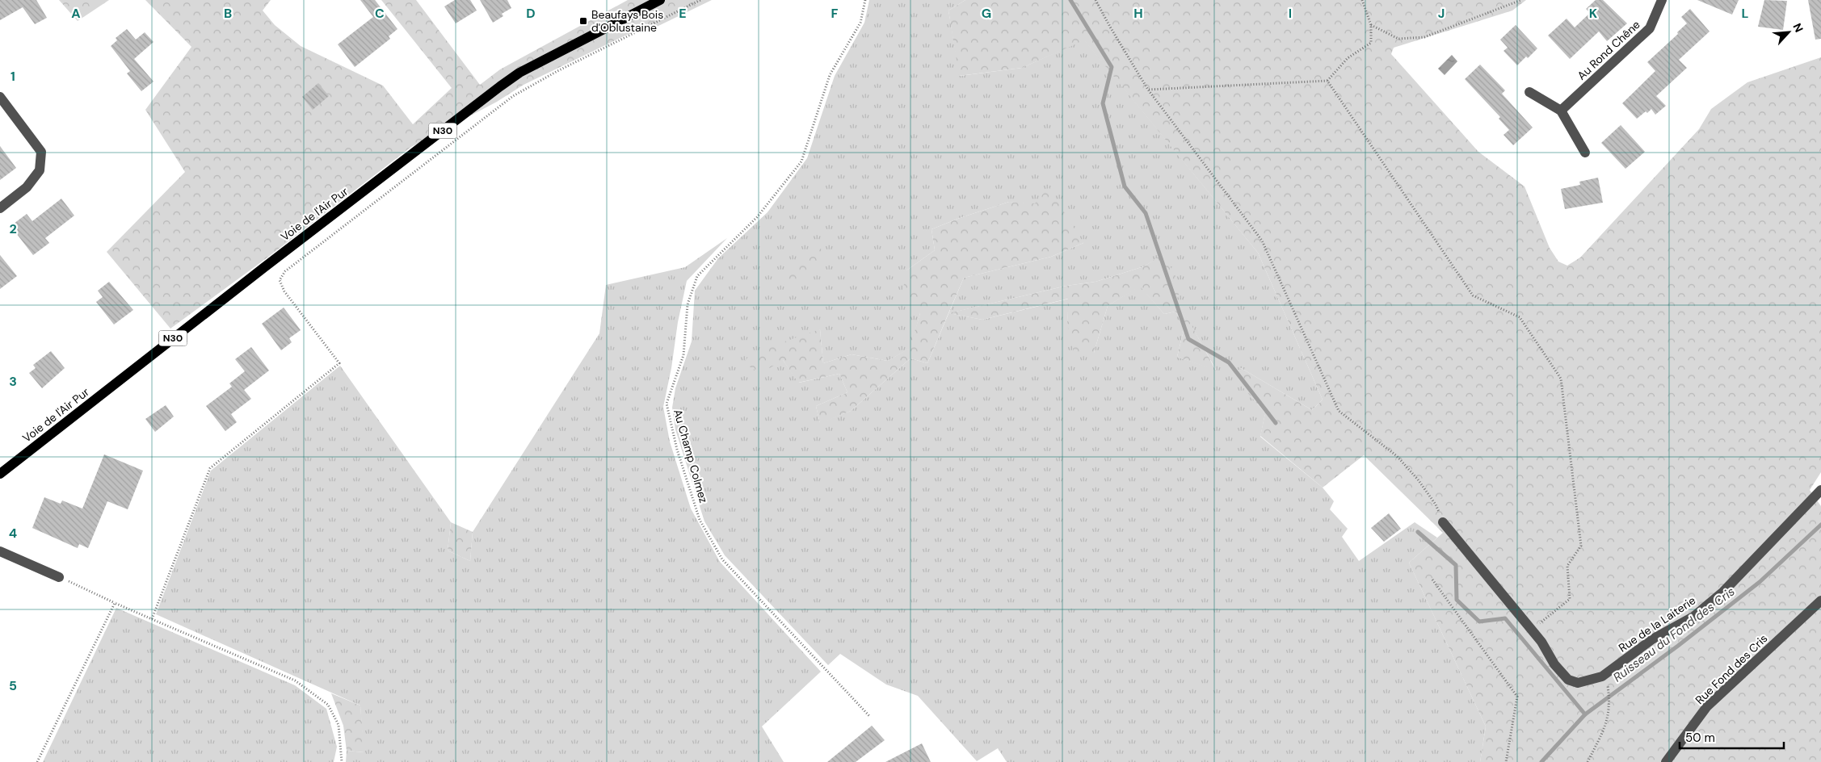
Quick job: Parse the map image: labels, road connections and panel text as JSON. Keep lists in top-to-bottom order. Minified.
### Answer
{"streets":{"main road":["N30","Voie de l'Air Pur"],"street":["Au Rond Chêne","Rue de la Laiterie","Rue Fond des Cris"],"path":["Au Champ Colmez"]},"water":["Ruisseau du Fond des Cris"],"places":{"transit":["Beaufays Bois d'Oblustaine"]},"scale_bar":"50 m","north":"top right","grid":{"columns":["A","B","C","D","E","F","G","H","I","J","K","L"],"rows":["1","2","3","4","5"]}}
